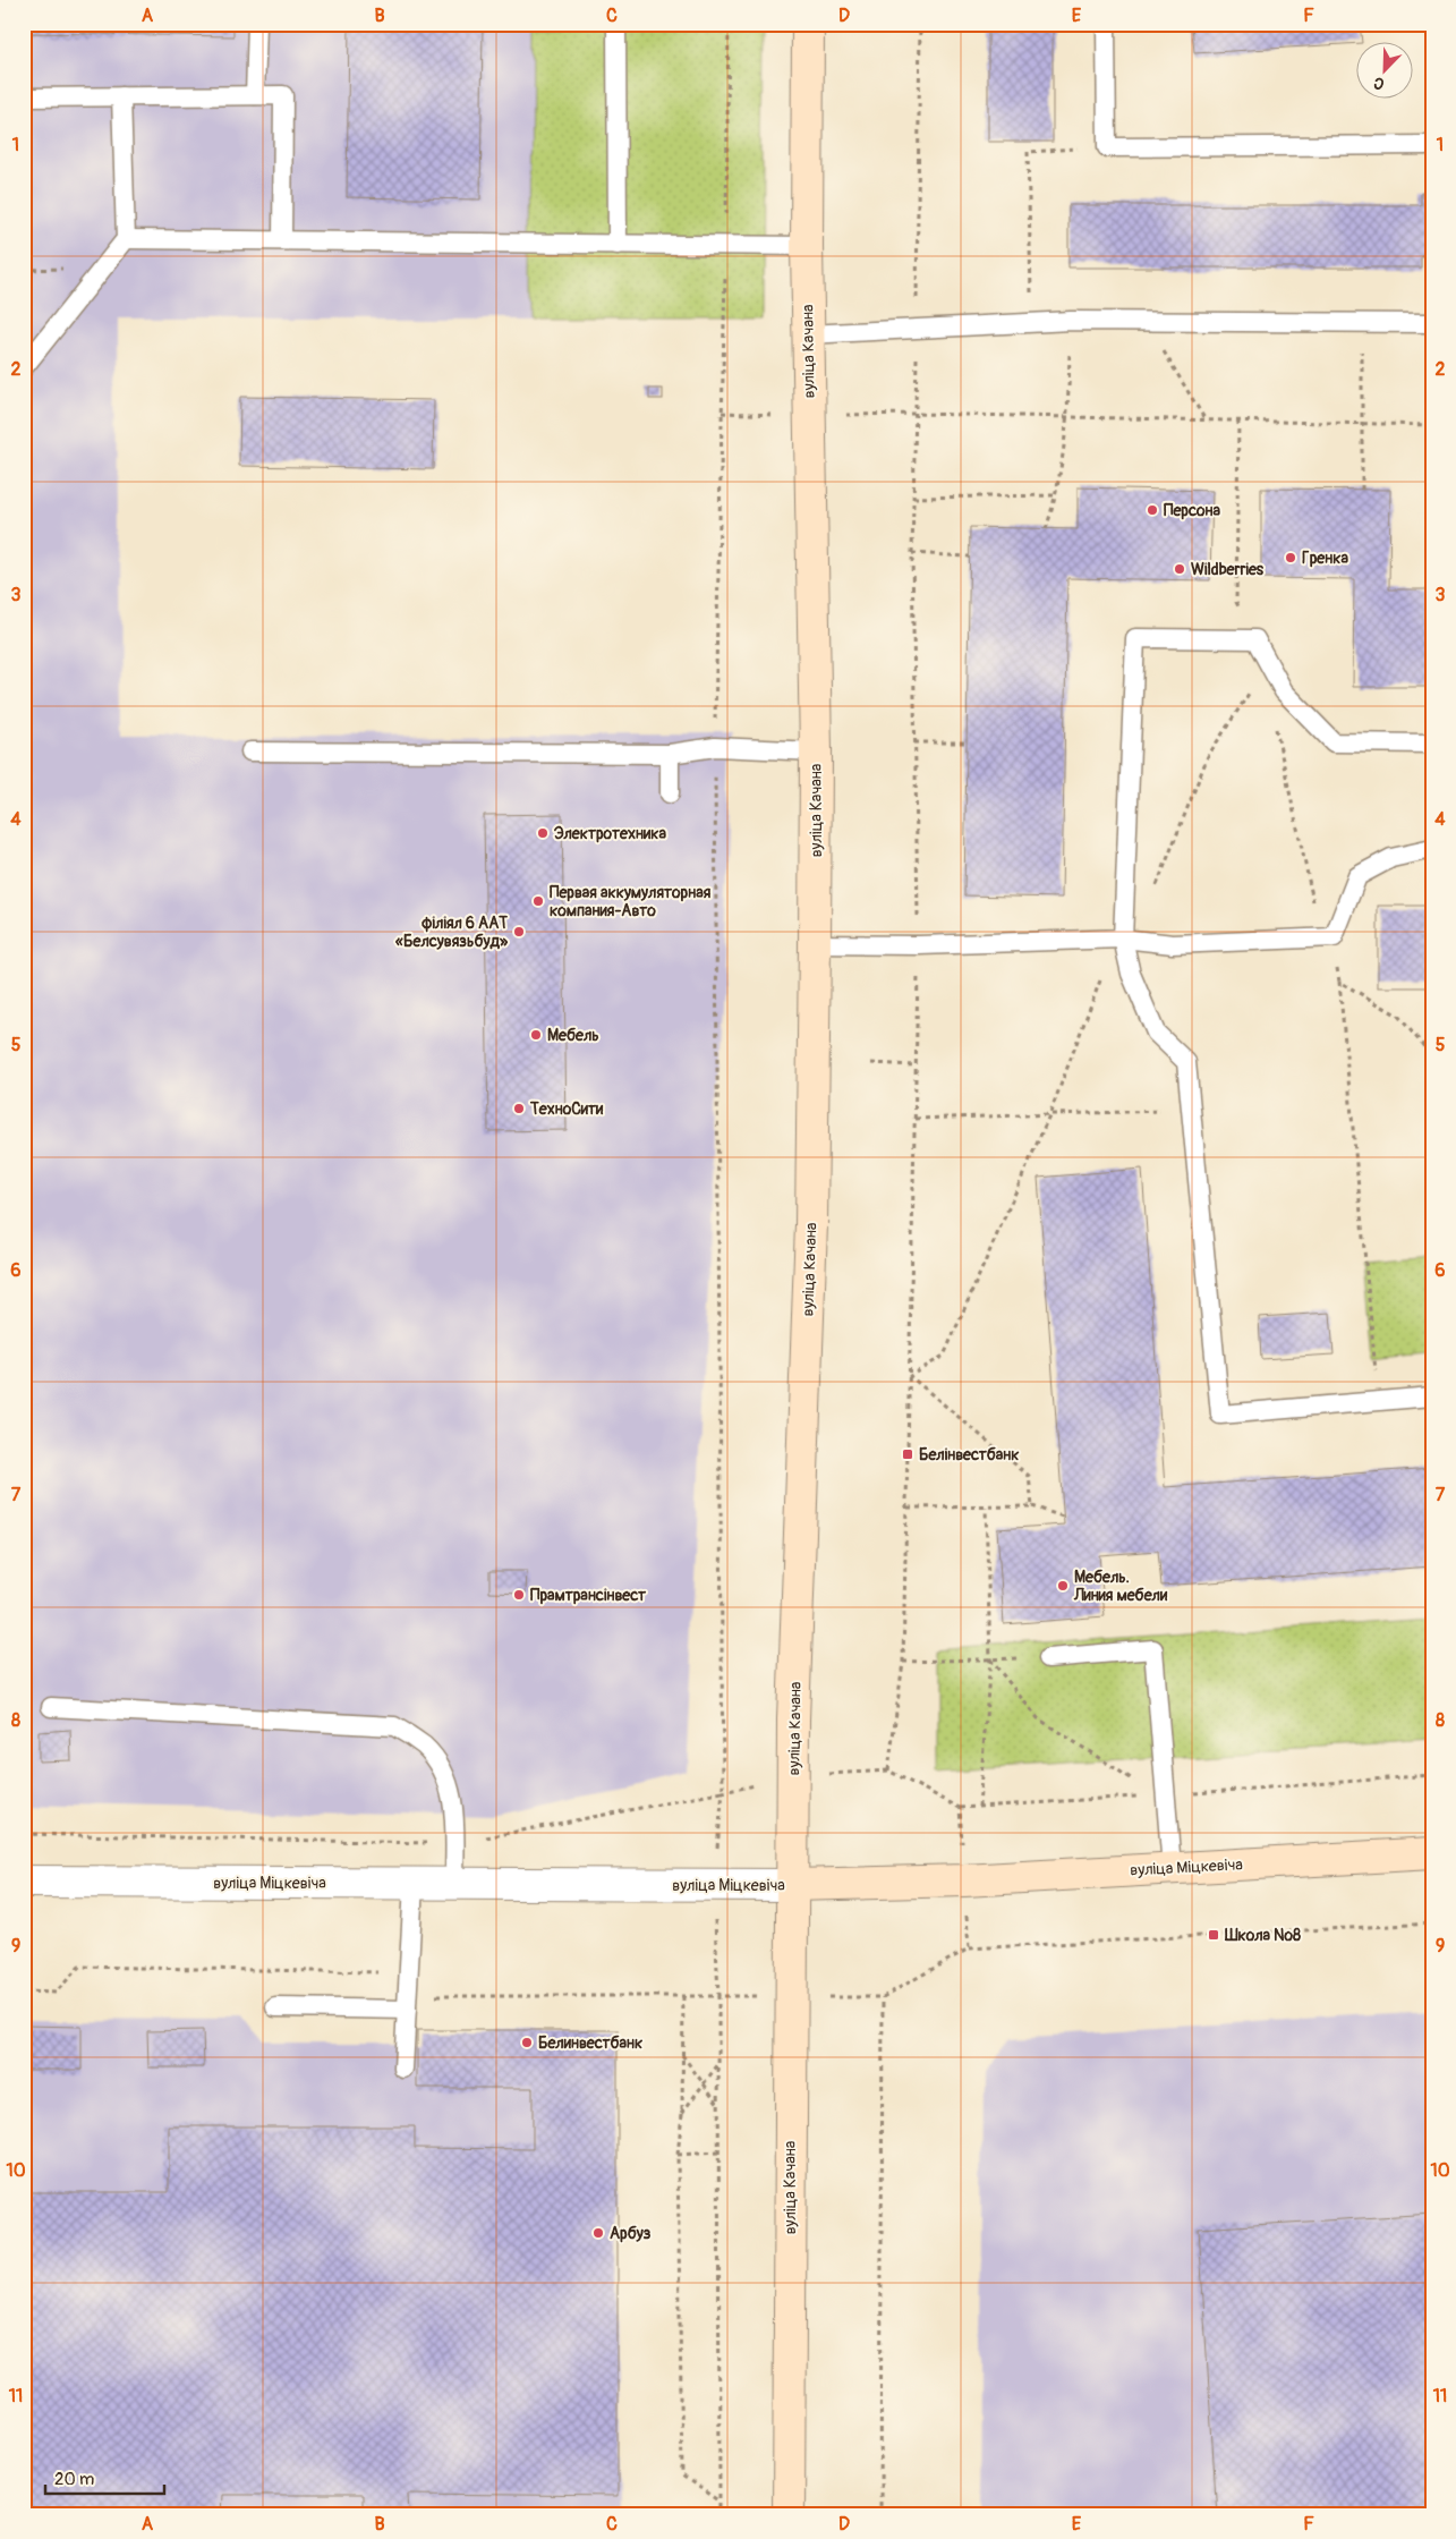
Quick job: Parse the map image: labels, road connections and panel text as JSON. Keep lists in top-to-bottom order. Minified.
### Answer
{"streets":{"main road":["вуліца Качана","вуліца Міцкевіча"]},"crossings":[["вуліца Качана","вуліца Міцкевіча"]],"places":{"other":["Персона","Гренка","Wildberries","Электротехника","Первая аккумуляторная компания-Авто","філіял 6 ААТ «Белсувязьбуд»","Мебель","ТехноСити","Мебель. Линия мебели","Прамтрансінвест","Белинвестбанк","Арбуз"],"transit":["Белінвестбанк","Школа №8"]},"scale_bar":"20 m","north":"bottom left","grid":{"columns":["A","B","C","D","E","F"],"rows":["1","2","3","4","5","6","7","8","9","10","11"]}}
